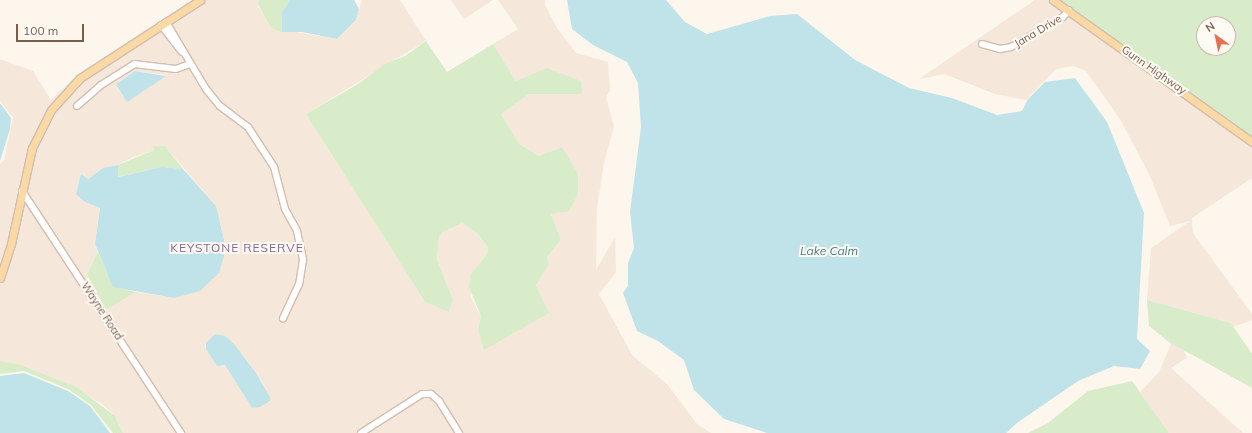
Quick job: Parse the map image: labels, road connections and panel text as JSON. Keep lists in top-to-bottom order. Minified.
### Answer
{"streets":{"main road":["Gunn Highway"],"street":["Jana Drive","Wayne Road"]},"crossings":[["Jana Drive","Gunn Highway"]],"districts":["KEYSTONE RESERVE"],"water":["Lake Calm"],"scale_bar":"100 m","north":"top left"}
